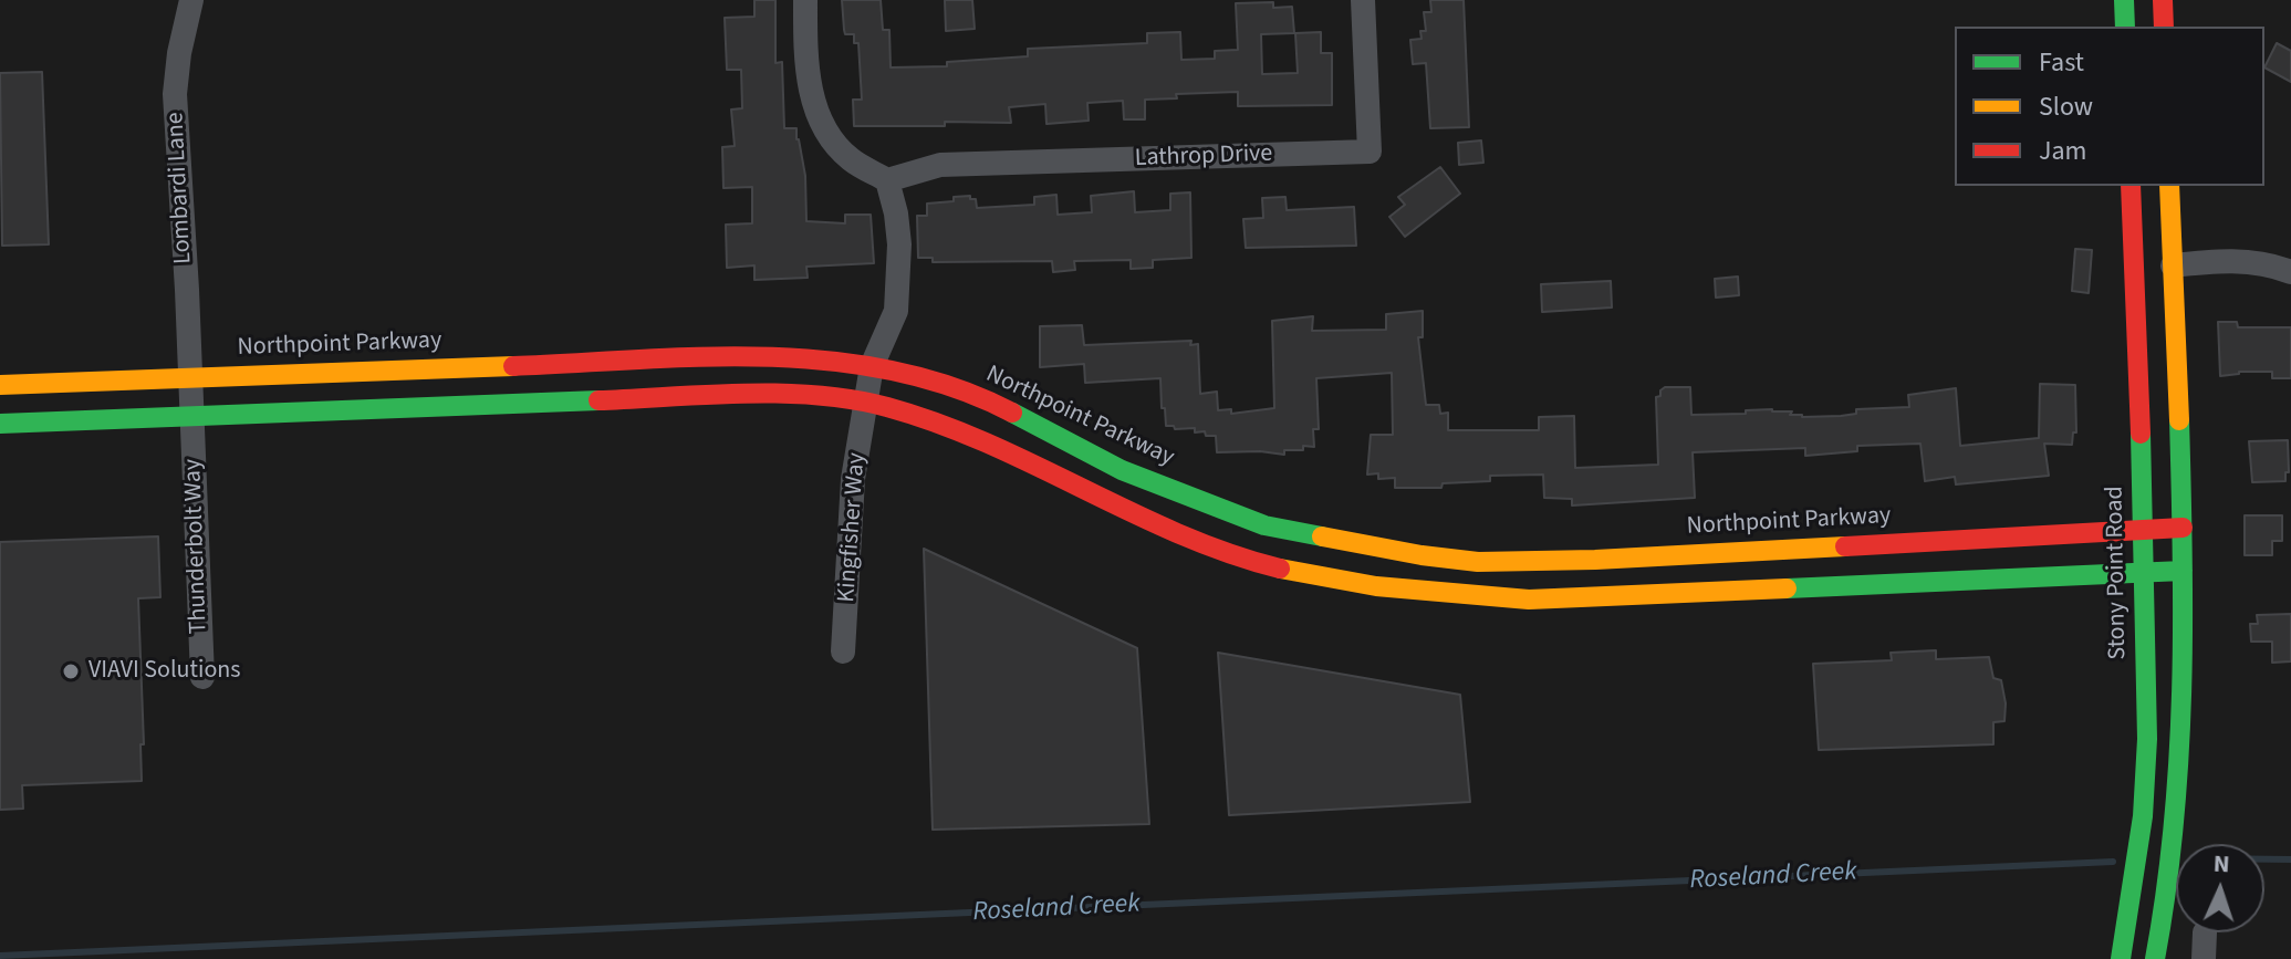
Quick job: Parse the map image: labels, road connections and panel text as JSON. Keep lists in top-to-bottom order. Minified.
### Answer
{"streets":{"street":["Lathrop Drive","Lombardi Lane","Northpoint Parkway","Kingfisher Way","Thunderbolt Way","Stony Point Road"]},"crossings":[["Lathrop Drive","Kingfisher Way"],["Lombardi Lane","Northpoint Parkway"],["Lombardi Lane","Thunderbolt Way"],["Northpoint Parkway","Kingfisher Way"],["Northpoint Parkway","Stony Point Road"]],"water":["Roseland Creek"],"places":["VIAVI Solutions"],"legend":["Fast","Slow","Jam"],"north":"top"}
